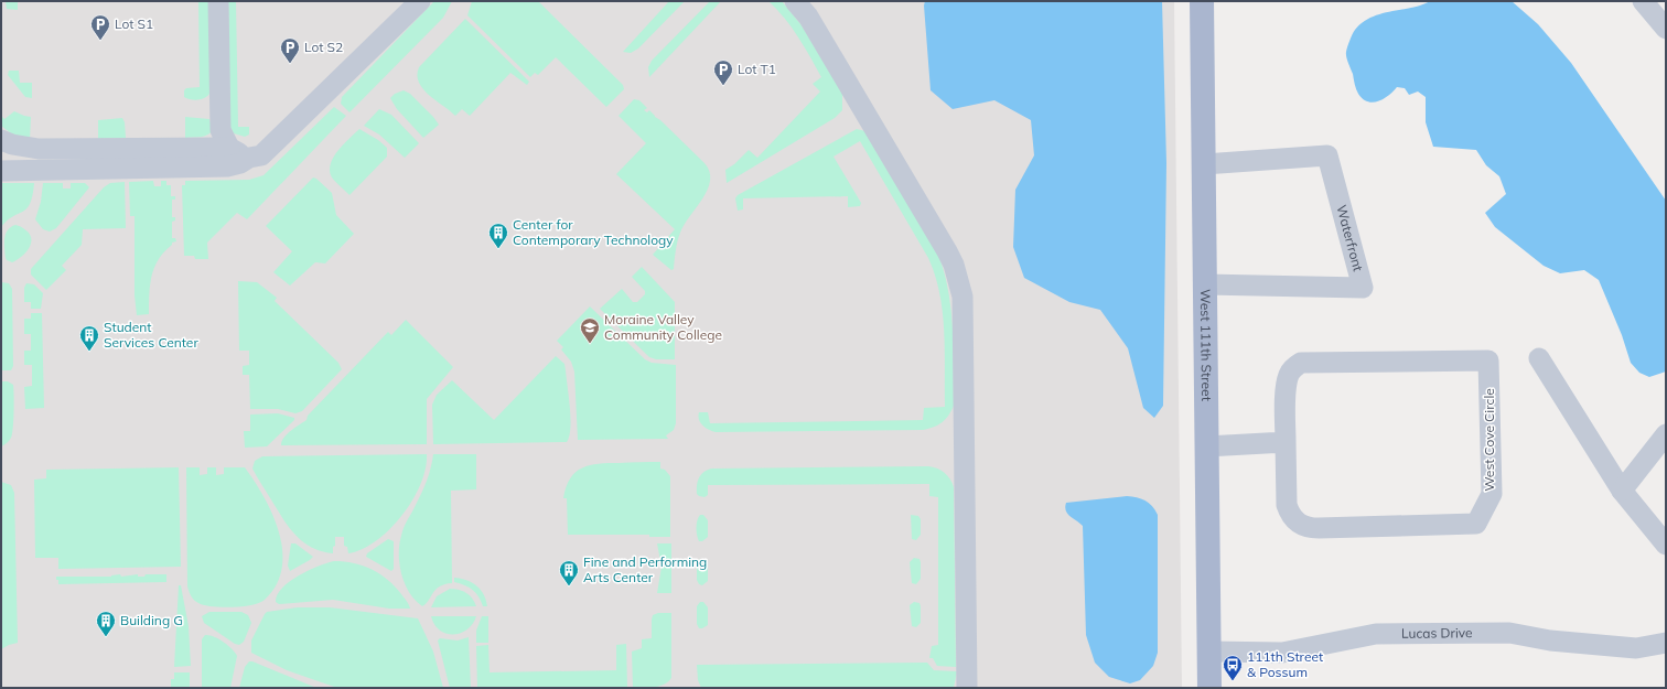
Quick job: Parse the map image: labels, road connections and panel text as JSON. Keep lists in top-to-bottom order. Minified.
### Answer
{"streets":{"main road":["West 111th Street"],"street":["Waterfront","West Cove Circle","Lucas Drive"]},"crossings":[["Waterfront","West 111th Street"],["West 111th Street","Lucas Drive"]],"places":{"parking":["Lot S1","Lot S2","Lot T1"],"building":["Center for Contemporary Technology","Student Services Center","Fine and Performing Arts Center","Building G"],"school or university":["Moraine Valley Community College"],"bus stop":["111th Street & Possum"]}}
